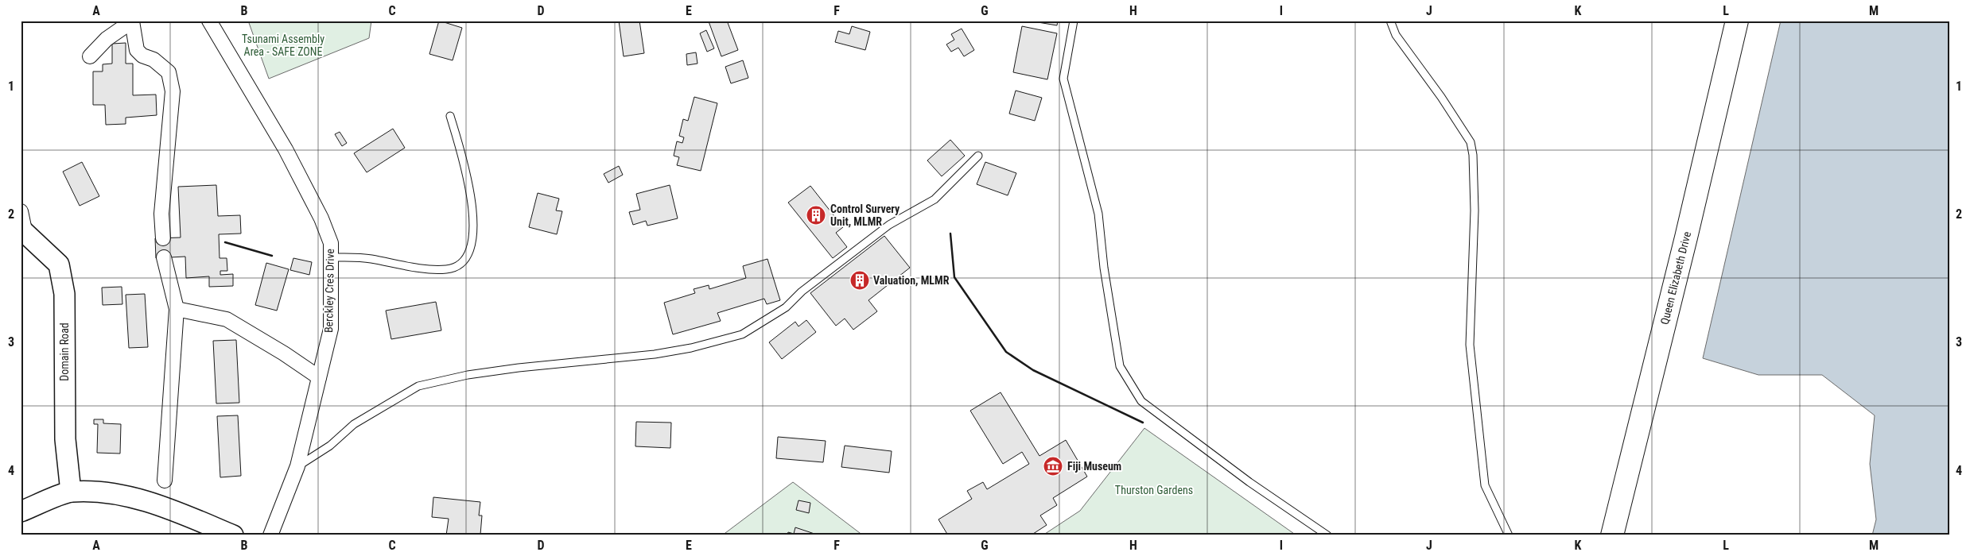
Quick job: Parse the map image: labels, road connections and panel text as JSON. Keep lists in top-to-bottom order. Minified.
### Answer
{"streets":{"main road":["Queen Elizabeth Drive"],"street":["Berckley Cres Drive","Domain Road"]},"parks":["Tsunami Assembly Area - SAFE ZONE","Thurston Gardens"],"places":{"building":["Control Survery Unit, MLMR","Valuation, MLMR"],"museum":["Fiji Museum"]},"grid":{"columns":["A","B","C","D","E","F","G","H","I","J","K","L","M"],"rows":["1","2","3","4"]}}
